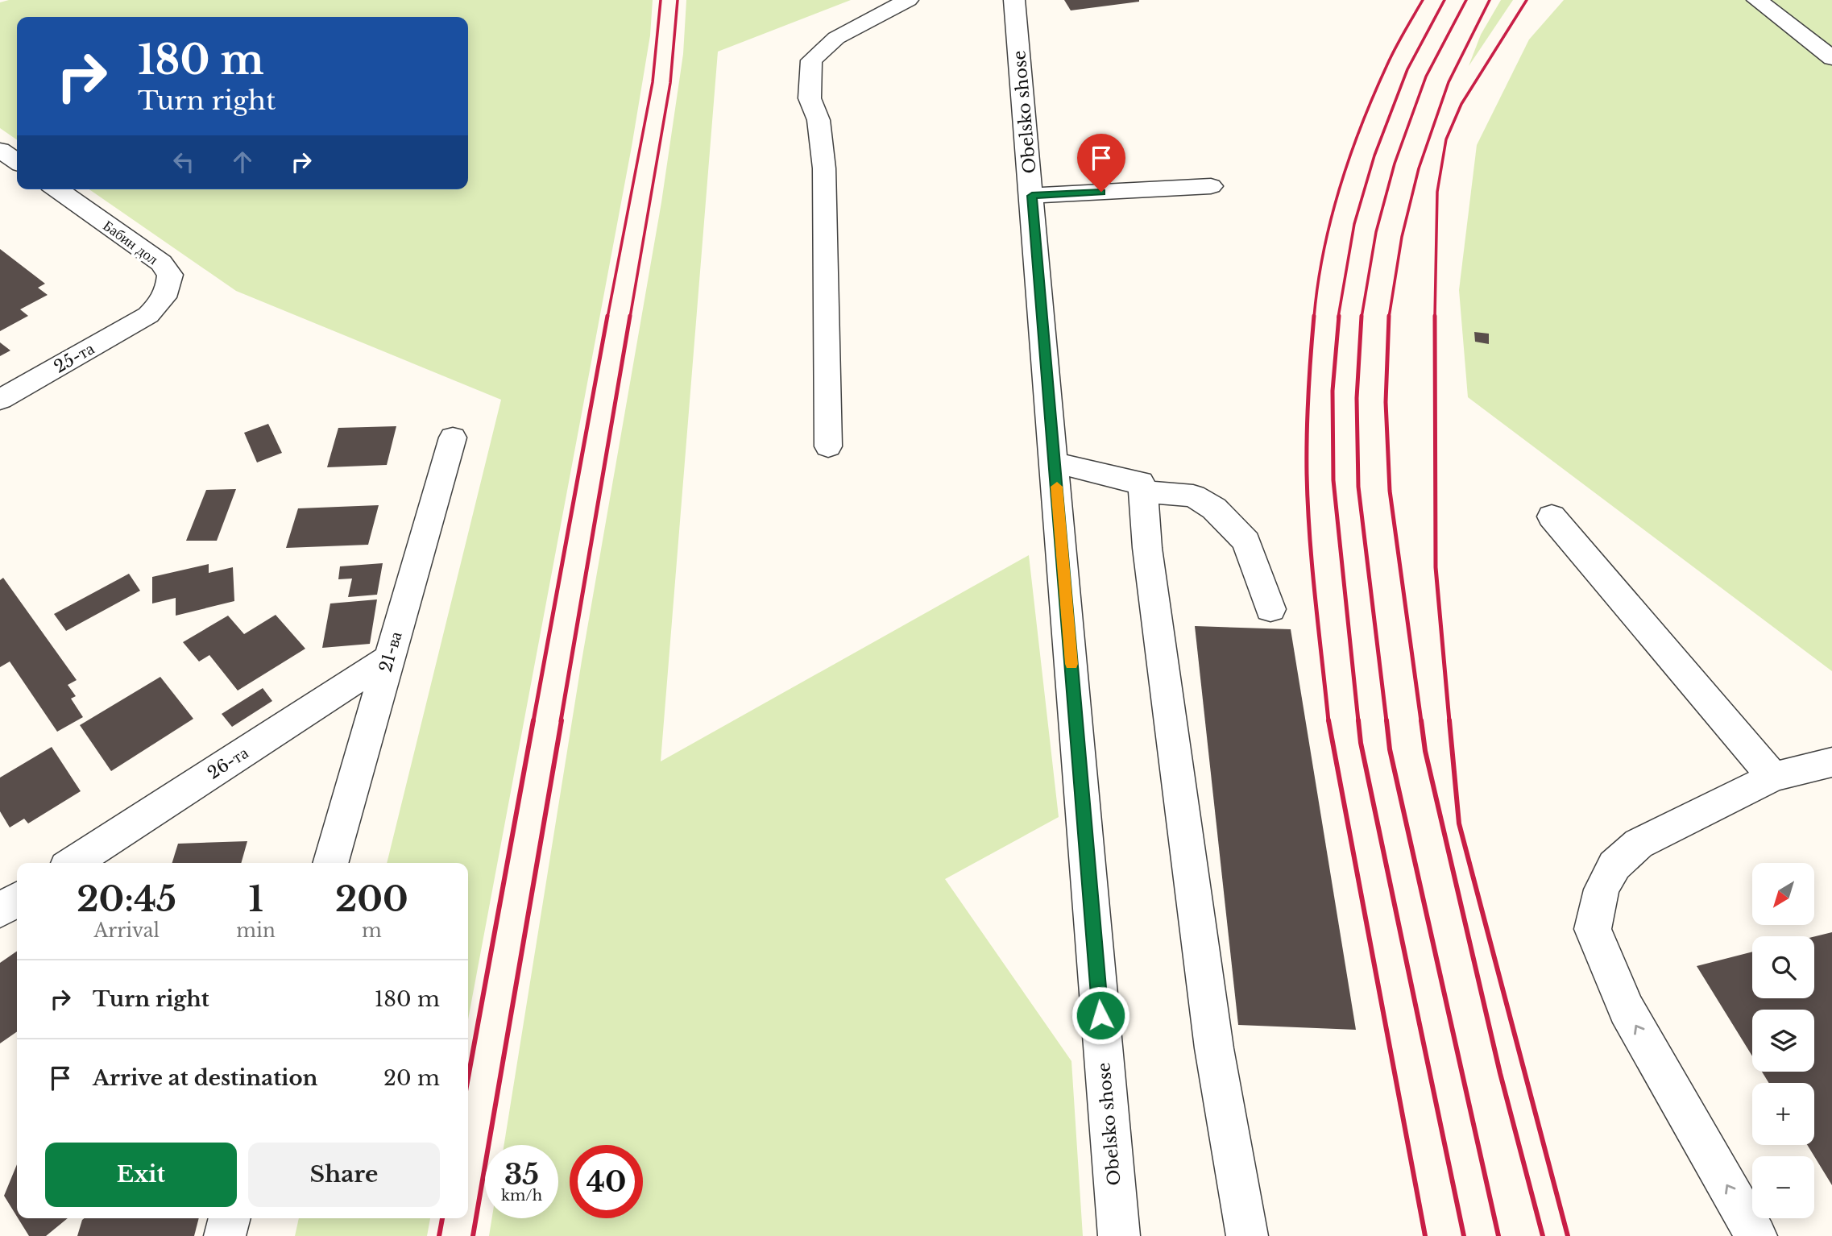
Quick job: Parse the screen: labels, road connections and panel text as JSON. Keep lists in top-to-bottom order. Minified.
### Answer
{"streets":{"street":["Obelsko shose","Бабин дол","25-та","21-ва","26-та"]},"crossings":[["Бабин дол","25-та"],["21-ва","26-та"]],"north":"bottom left","page":{"turn":["180 m","Turn right"],"map_buttons":["+","−"],"eta":["20:45","Arrival","1","min","200","m"],"list":[{"name":"Turn right","value":"180 m"},{"name":"Arrive at destination","value":"20 m"}],"buttons":["Exit","Share"],"speed":"35 km/h","limit":"40"}}
